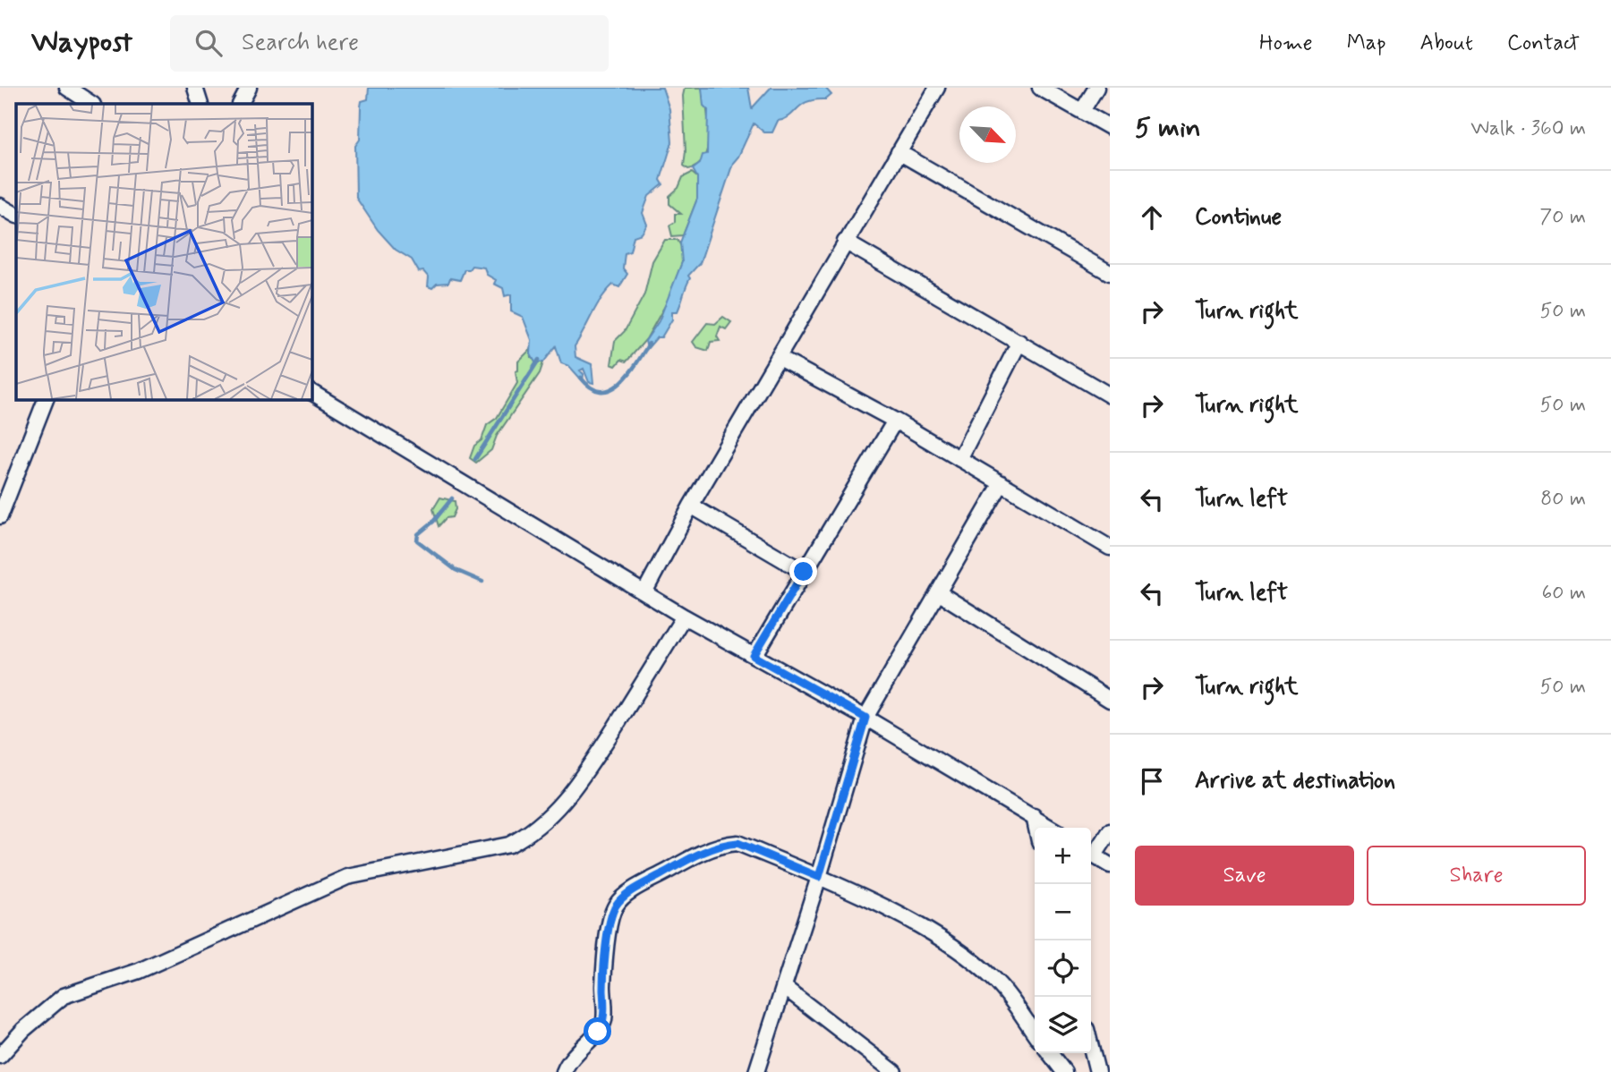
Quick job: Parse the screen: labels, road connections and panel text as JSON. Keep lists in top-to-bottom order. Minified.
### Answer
{"north":"bottom right","page":{"header":"Waypost","search":"Search here","nav":["Home","Map","About","Contact"],"heading":["5 min","Walk · 360 m"],"list":[["Continue","70 m"],["Turn right","50 m"],["Turn right","50 m"],["Turn left","80 m"],["Turn left","60 m"],["Turn right","50 m"],"Arrive at destination"],"buttons":["Save","Share"],"map_buttons":["+","−"]}}
